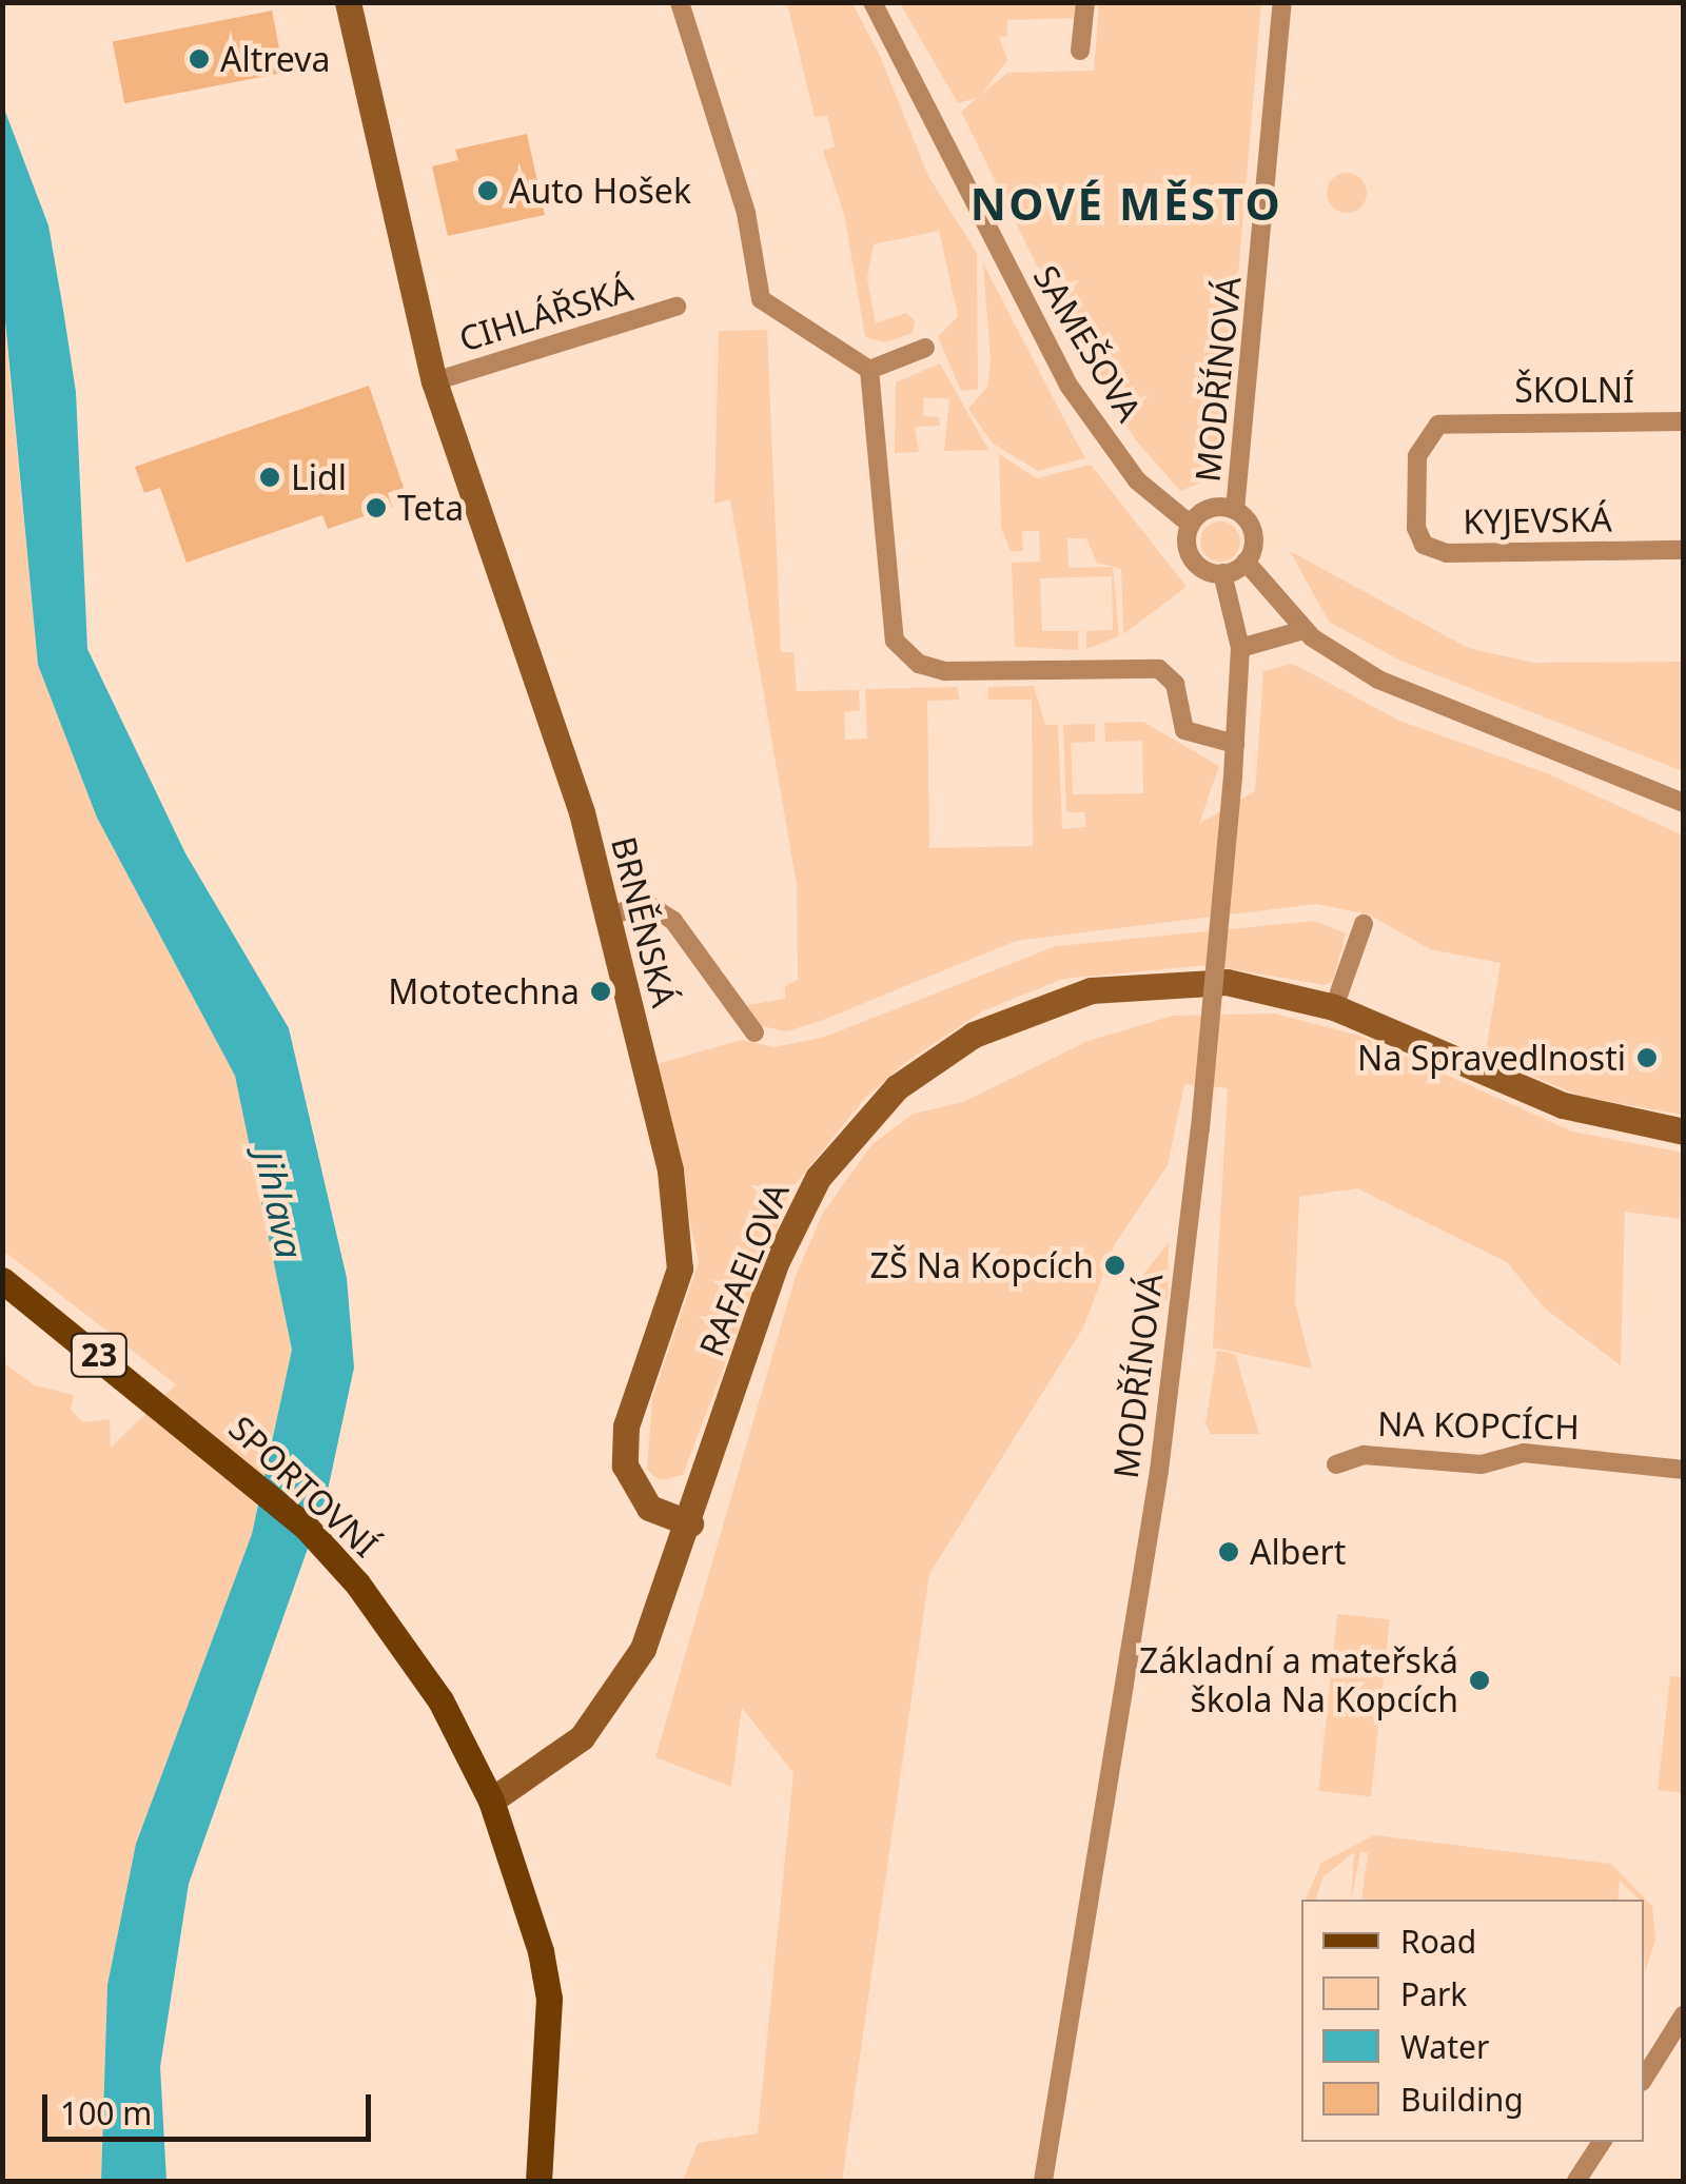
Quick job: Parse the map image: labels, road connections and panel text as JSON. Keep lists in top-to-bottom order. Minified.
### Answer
{"streets":{"main road":["BRNĚNSKÁ","RAFAELOVA","23","SPORTOVNÍ"],"street":["CIHLÁŘSKÁ","SAMEŠOVA","MODŘÍNOVÁ","ŠKOLNÍ","KYJEVSKÁ","NA KOPCÍCH"]},"crossings":[["CIHLÁŘSKÁ","BRNĚNSKÁ"],["SAMEŠOVA","MODŘÍNOVÁ"],["ŠKOLNÍ","KYJEVSKÁ"],["BRNĚNSKÁ","RAFAELOVA"],["23","SPORTOVNÍ"]],"districts":["NOVÉ MĚSTO"],"water":["Jihlava"],"places":["Altreva","Auto Hošek","Lidl","Teta","Mototechna","Na Spravedlnosti","ZŠ Na Kopcích","Albert","Základní a mateřská škola Na Kopcích"],"legend":["Road","Park","Water","Building"],"scale_bar":"100 m"}
